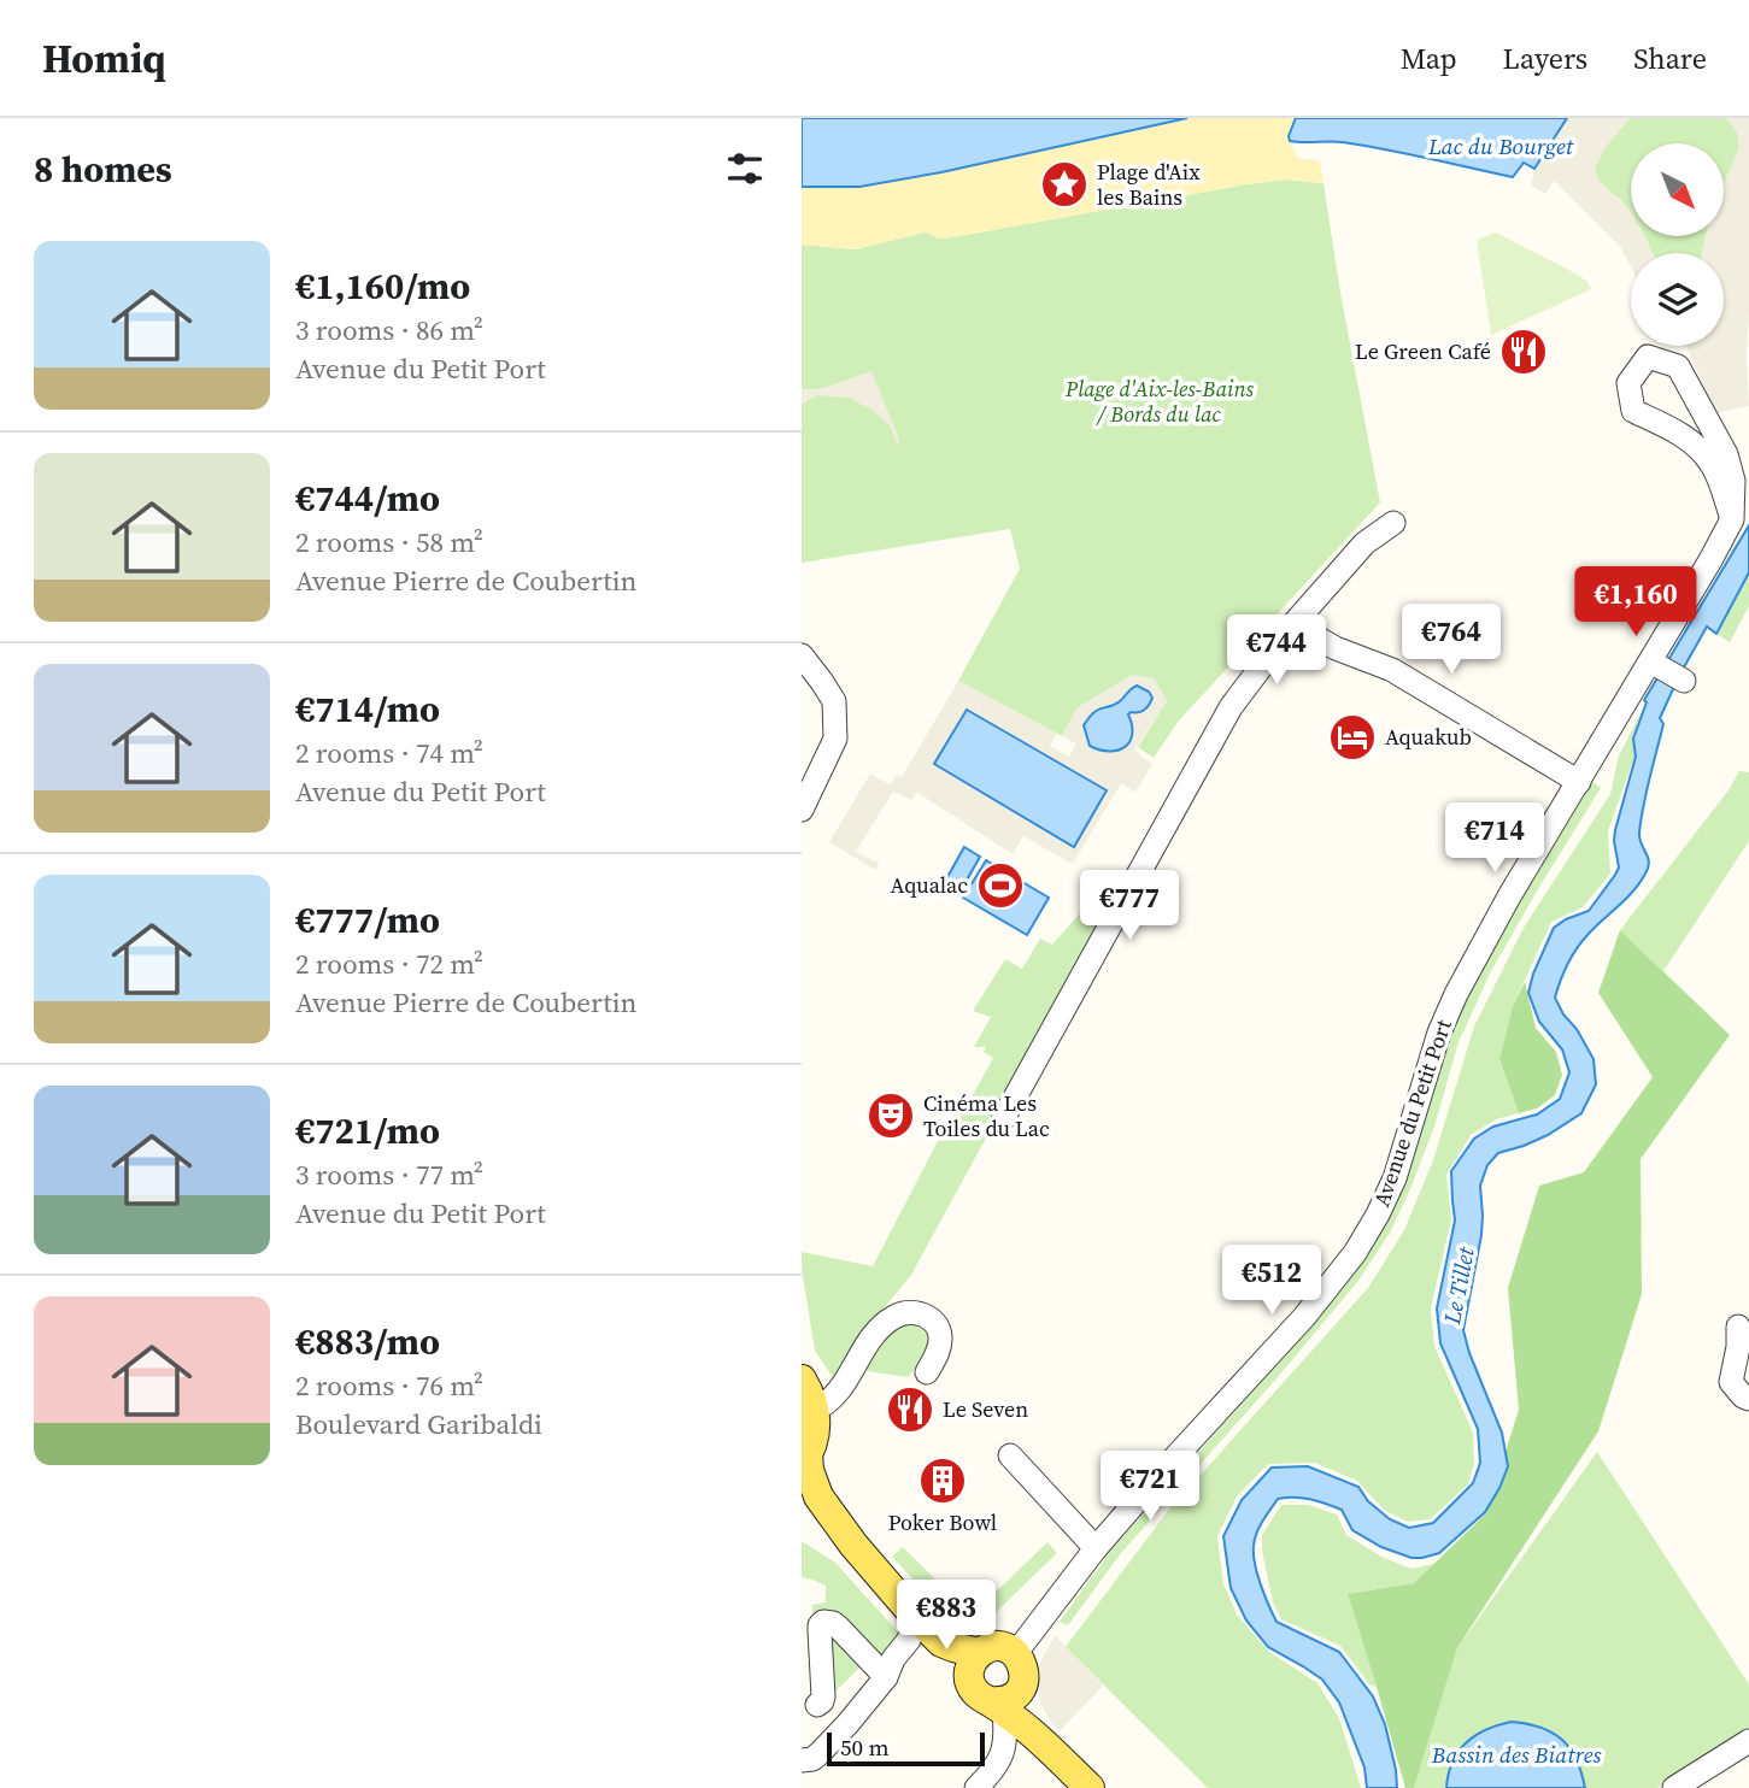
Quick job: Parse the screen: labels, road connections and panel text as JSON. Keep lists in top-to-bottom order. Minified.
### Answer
{"streets":{"street":["Avenue du Petit Port"]},"water":["Lac du Bourget","Le Tillet","Bassin des Biatres"],"parks":["Plage d'Aix-les-Bains / Bords du lac"],"places":{"place":["Plage d'Aix les Bains"],"restaurant":["Le Green Café","Le Seven"],"hotel":["Aquakub"],"sports":["Aqualac"],"theatre":["Cinéma Les Toiles du Lac"],"building":["Poker Bowl"]},"scale_bar":"50 m","north":"bottom right","page":{"header":"Homiq","nav":["Map","Layers","Share"],"heading":"8 homes","list":[{"name":"€1,160/mo","note":"3 rooms · 86 m² · Avenue du Petit Port"},{"name":"€744/mo","note":"2 rooms · 58 m² · Avenue Pierre de Coubertin"},{"name":"€714/mo","note":"2 rooms · 74 m² · Avenue du Petit Port"},{"name":"€777/mo","note":"2 rooms · 72 m² · Avenue Pierre de Coubertin"},{"name":"€721/mo","note":"3 rooms · 77 m² · Avenue du Petit Port"},{"name":"€883/mo","note":"2 rooms · 76 m² · Boulevard Garibaldi"}],"price":["€1,160","€764","€744","€714","€777","€512","€721","€883"],"scale":"50 m"}}
